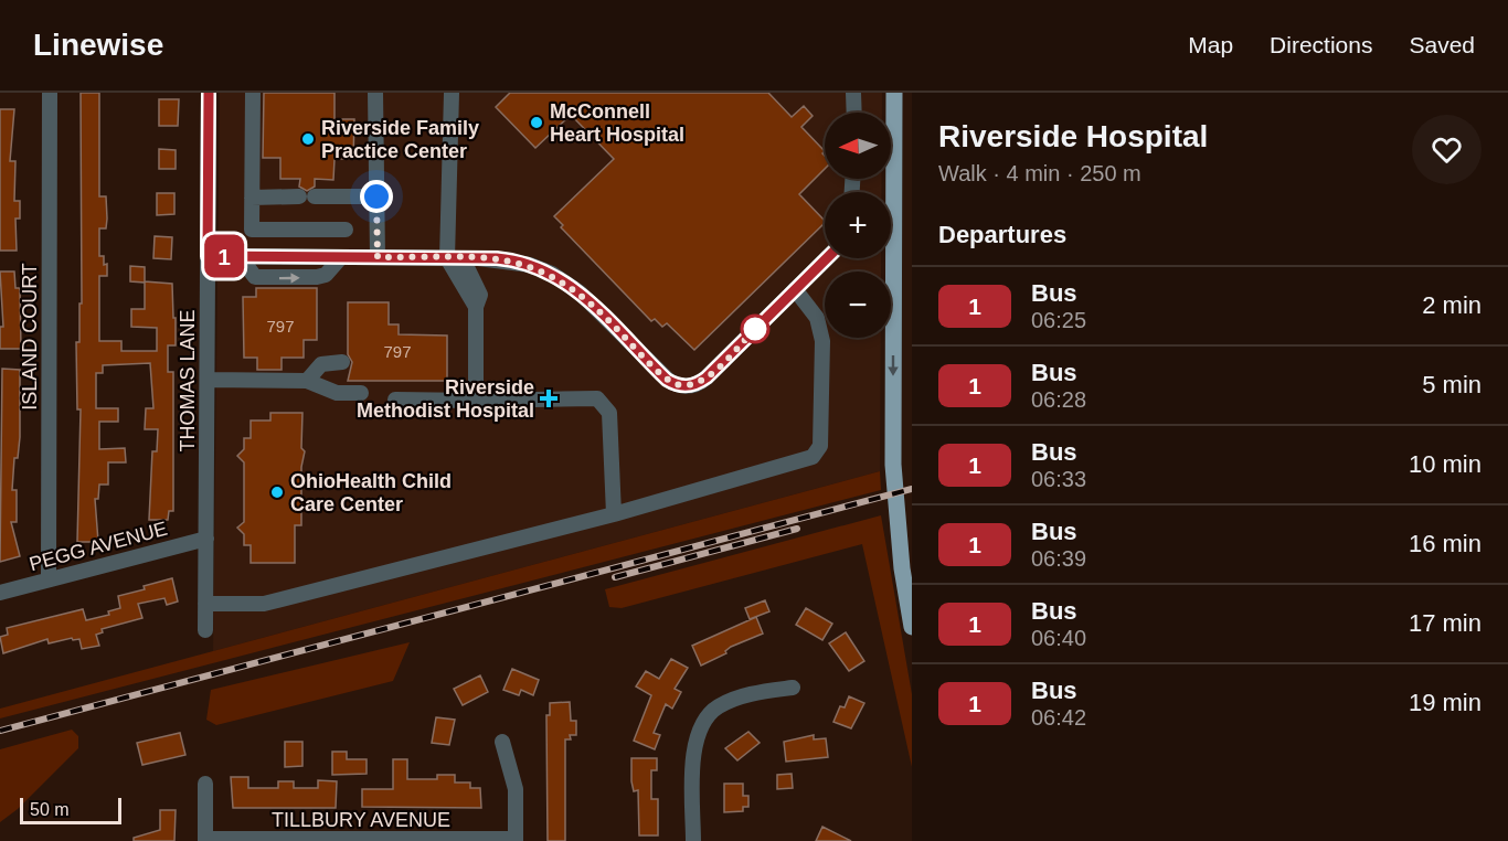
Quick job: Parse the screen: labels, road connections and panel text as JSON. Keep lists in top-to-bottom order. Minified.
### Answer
{"streets":{"street":["ISLAND COURT","THOMAS LANE","PEGG AVENUE","TILLBURY AVENUE"]},"crossings":[["ISLAND COURT","PEGG AVENUE"],["THOMAS LANE","PEGG AVENUE"]],"places":{"other":["McConnell Heart Hospital","Riverside Family Practice Center","OhioHealth Child Care Center"],"health":["Riverside Methodist Hospital"]},"lines":["bus line 1"],"house_numbers":["797","797"],"scale_bar":"50 m","north":"left","page":{"header":"Linewise","nav":["Map","Directions","Saved"],"on_map":"1","heading":[["Riverside Hospital","Walk · 4 min · 250 m"],"Departures"],"map_buttons":["+","−"],"list":[{"mark":"1","name":"Bus","note":"06:25","value":"2 min"},{"mark":"1","name":"Bus","note":"06:28","value":"5 min"},{"mark":"1","name":"Bus","note":"06:33","value":"10 min"},{"mark":"1","name":"Bus","note":"06:39","value":"16 min"},{"mark":"1","name":"Bus","note":"06:40","value":"17 min"},{"mark":"1","name":"Bus","note":"06:42","value":"19 min"}],"scale":"50 m"}}
